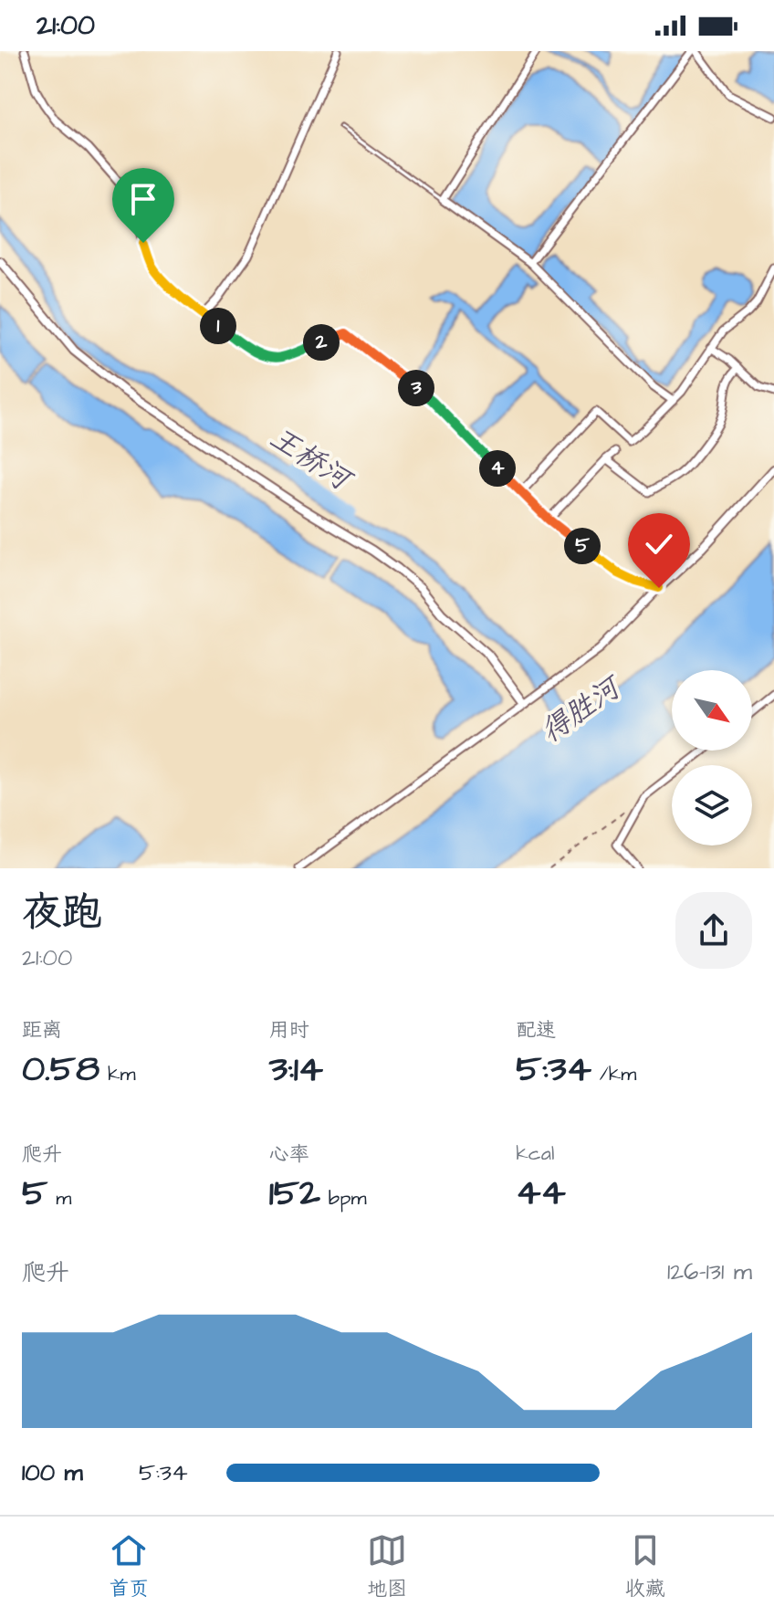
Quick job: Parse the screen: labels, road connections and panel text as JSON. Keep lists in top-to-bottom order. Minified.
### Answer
{"water":["王桥河","得胜河"],"north":"bottom right","page":{"status":"21:00","pins":["1","2","3","4","5"],"heading":["夜跑","21:00"],"stats":[["距离","0.58 km"],["用时","3:14"],["配速","5:34 /km"],["爬升","5 m"],["心率","152 bpm"],["kcal","44"]],"chart":["爬升","126–131 m"],"list":[{"name":"100 m","note":"5:34"}],"tabs":["首页","地图","收藏"]}}
